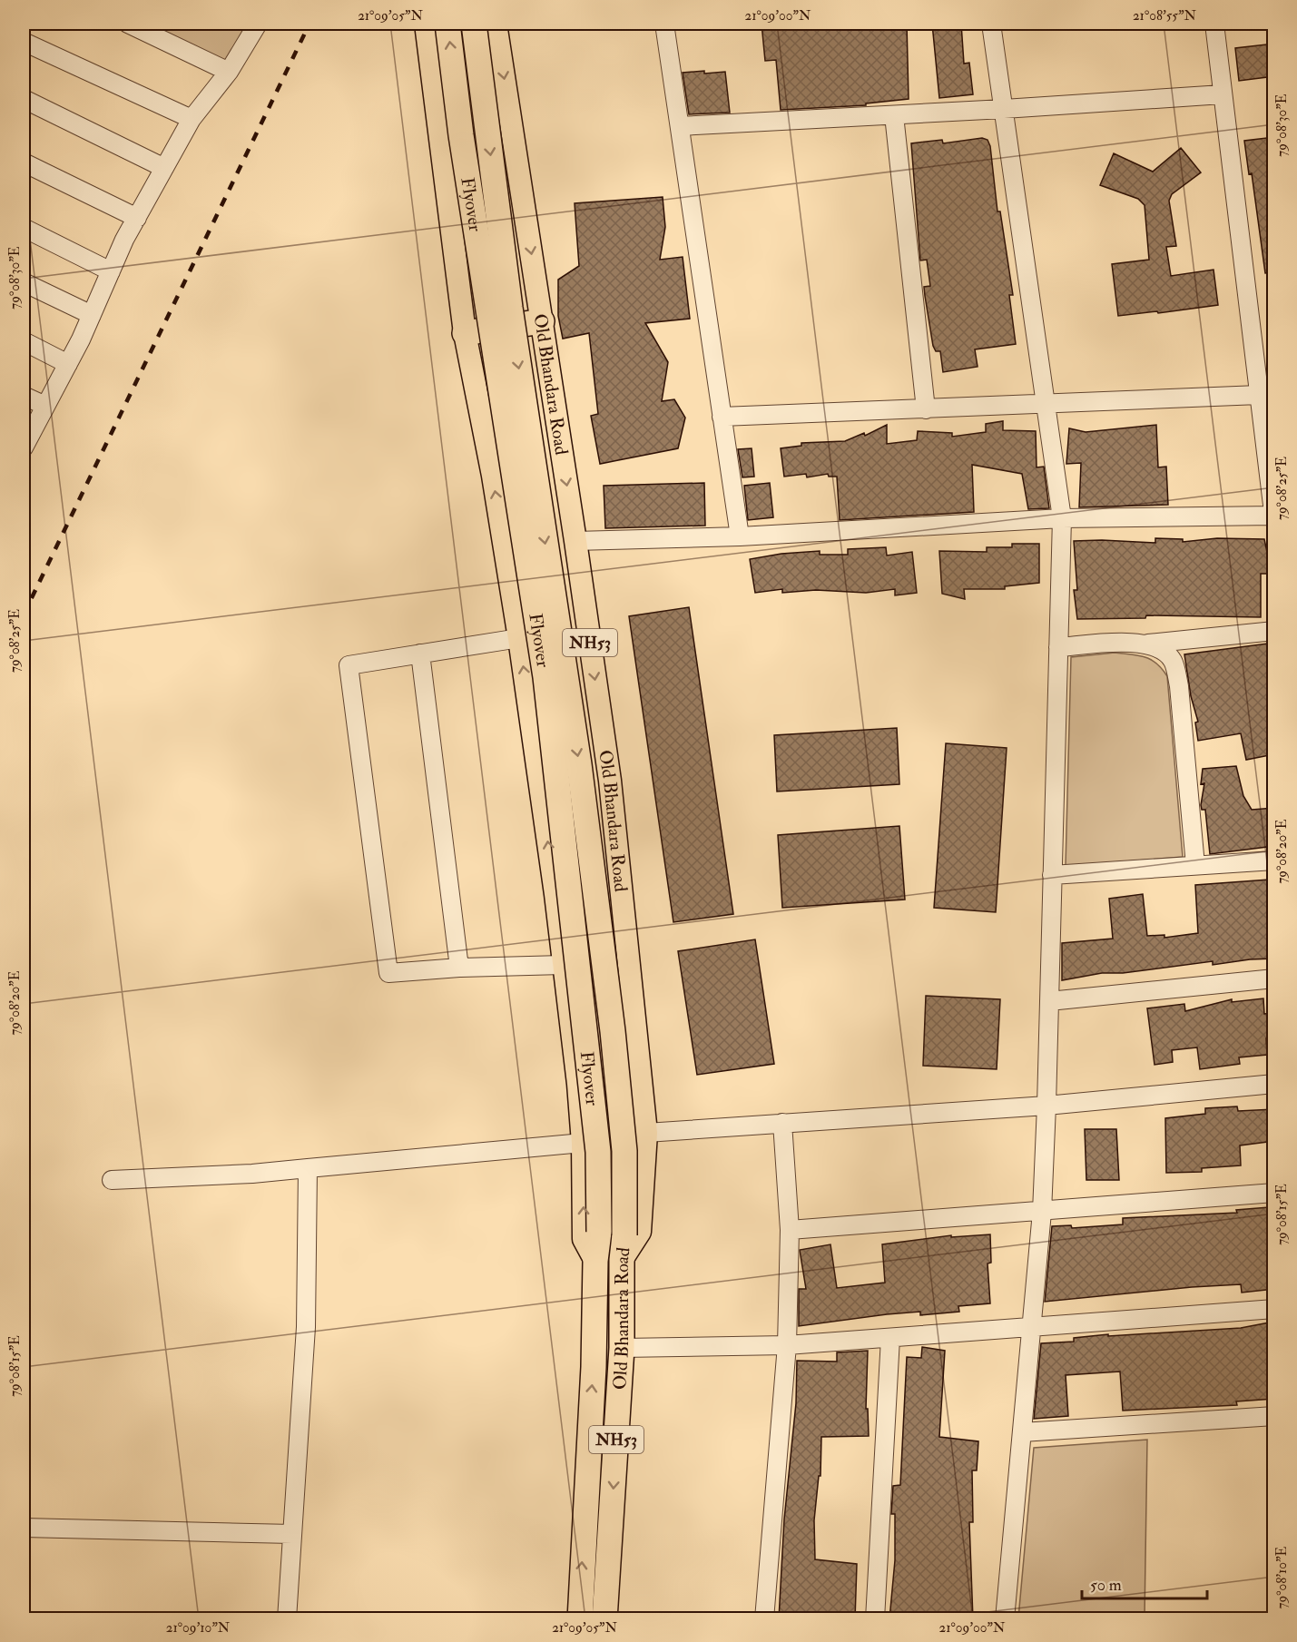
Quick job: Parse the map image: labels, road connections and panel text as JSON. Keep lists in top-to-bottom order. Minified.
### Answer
{"streets":{"highway":["Flyover","Old Bhandara Road","NH53"]},"crossings":[["Flyover","Old Bhandara Road"],["Flyover","NH53"]],"scale_bar":"50 m","coordinates":["21°09'05\"N","21°09'00\"N","21°08'55\"N","79°08'30\"E","79°08'25\"E","79°08'20\"E","79°08'15\"E","79°08'10\"E","21°09'10\"N"]}
